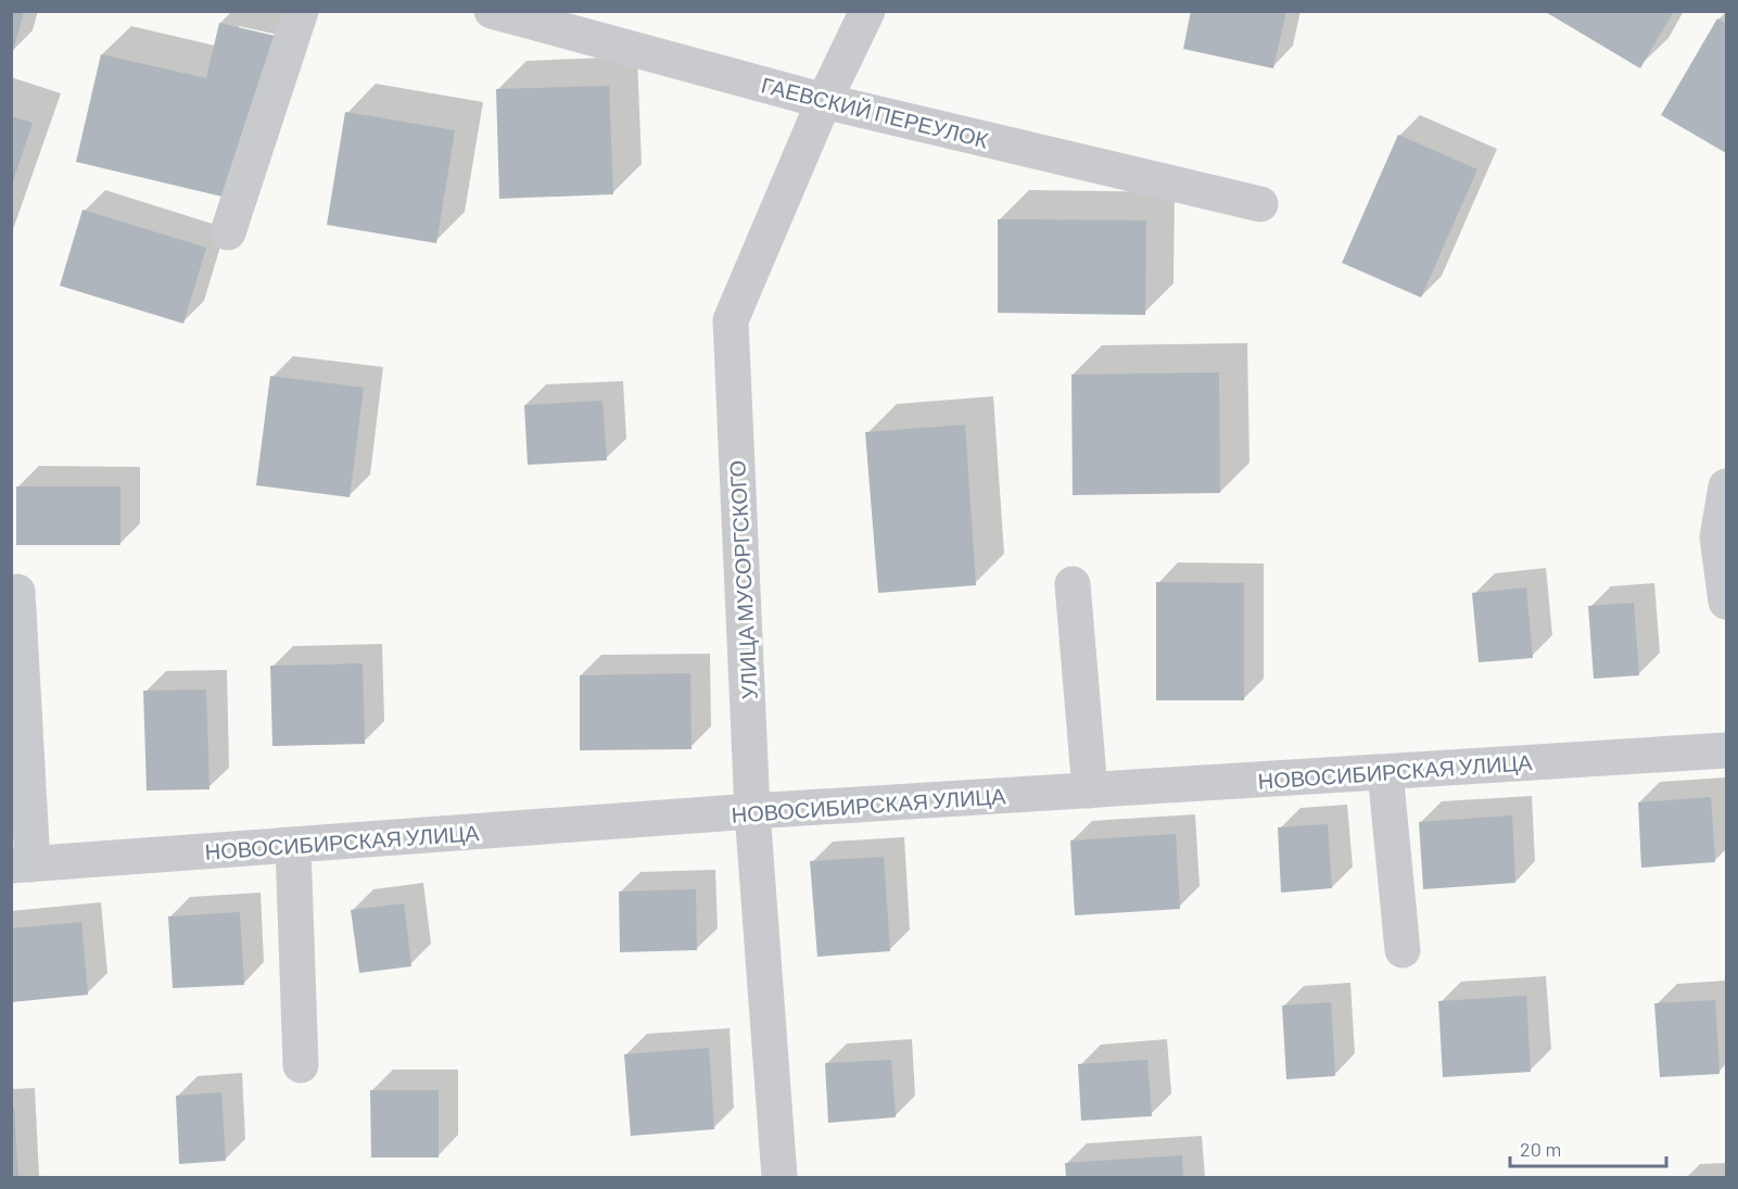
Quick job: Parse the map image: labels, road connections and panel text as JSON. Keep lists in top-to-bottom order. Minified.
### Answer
{"streets":{"street":["ГАЕВСКИЙ ПЕРЕУЛОК","УЛИЦА МУСОРГСКОГО","НОВОСИБИРСКАЯ УЛИЦА"]},"crossings":[["ГАЕВСКИЙ ПЕРЕУЛОК","УЛИЦА МУСОРГСКОГО"],["УЛИЦА МУСОРГСКОГО","НОВОСИБИРСКАЯ УЛИЦА"]],"scale_bar":"20 m"}
